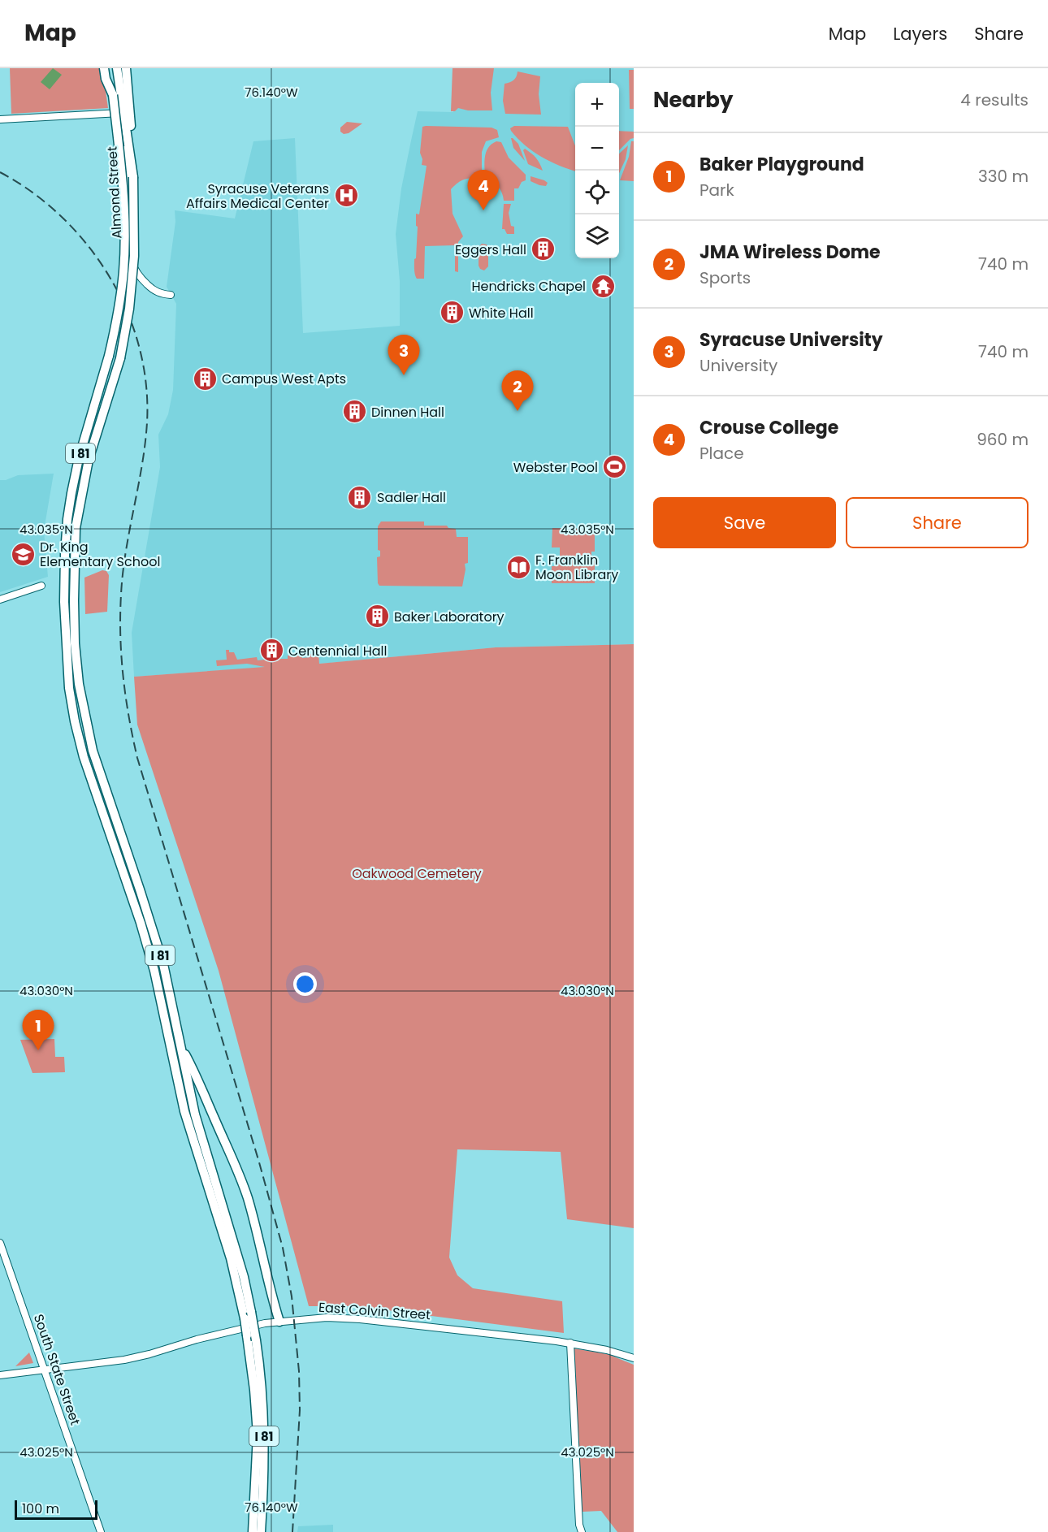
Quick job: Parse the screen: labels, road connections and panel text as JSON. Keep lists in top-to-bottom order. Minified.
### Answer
{"streets":{"highway":["I 81"],"street":["Almond Street","East Colvin Street","South State Street"]},"crossings":[["Almond Street","I 81"],["East Colvin Street","South State Street"]],"parks":["Oakwood Cemetery"],"places":{"hospital":["Syracuse Veterans Affairs Medical Center"],"building":["Eggers Hall","White Hall","Campus West Apts","Dinnen Hall","Sadler Hall","Baker Laboratory","Centennial Hall"],"temple":["Hendricks Chapel"],"sports":["Webster Pool"],"school or university":["Dr. King Elementary School"],"library":["F. Franklin Moon Library"]},"scale_bar":"100 m","page":{"header":"Map","nav":["Map","Layers","Share"],"heading":["Nearby","4 results"],"map_buttons":["+","−"],"list":[{"mark":"1","name":"Baker Playground","note":"Park","value":"330 m"},{"mark":"2","name":"JMA Wireless Dome","note":"Sports","value":"740 m"},{"mark":"3","name":"Syracuse University","note":"University","value":"740 m"},{"mark":"4","name":"Crouse College","note":"Place","value":"960 m"}],"pins":["4","3","2","1"],"buttons":["Save","Share"],"scale":"100 m"},"coordinates":["76.140°W","43.035°N","43.030°N","43.025°N"]}
